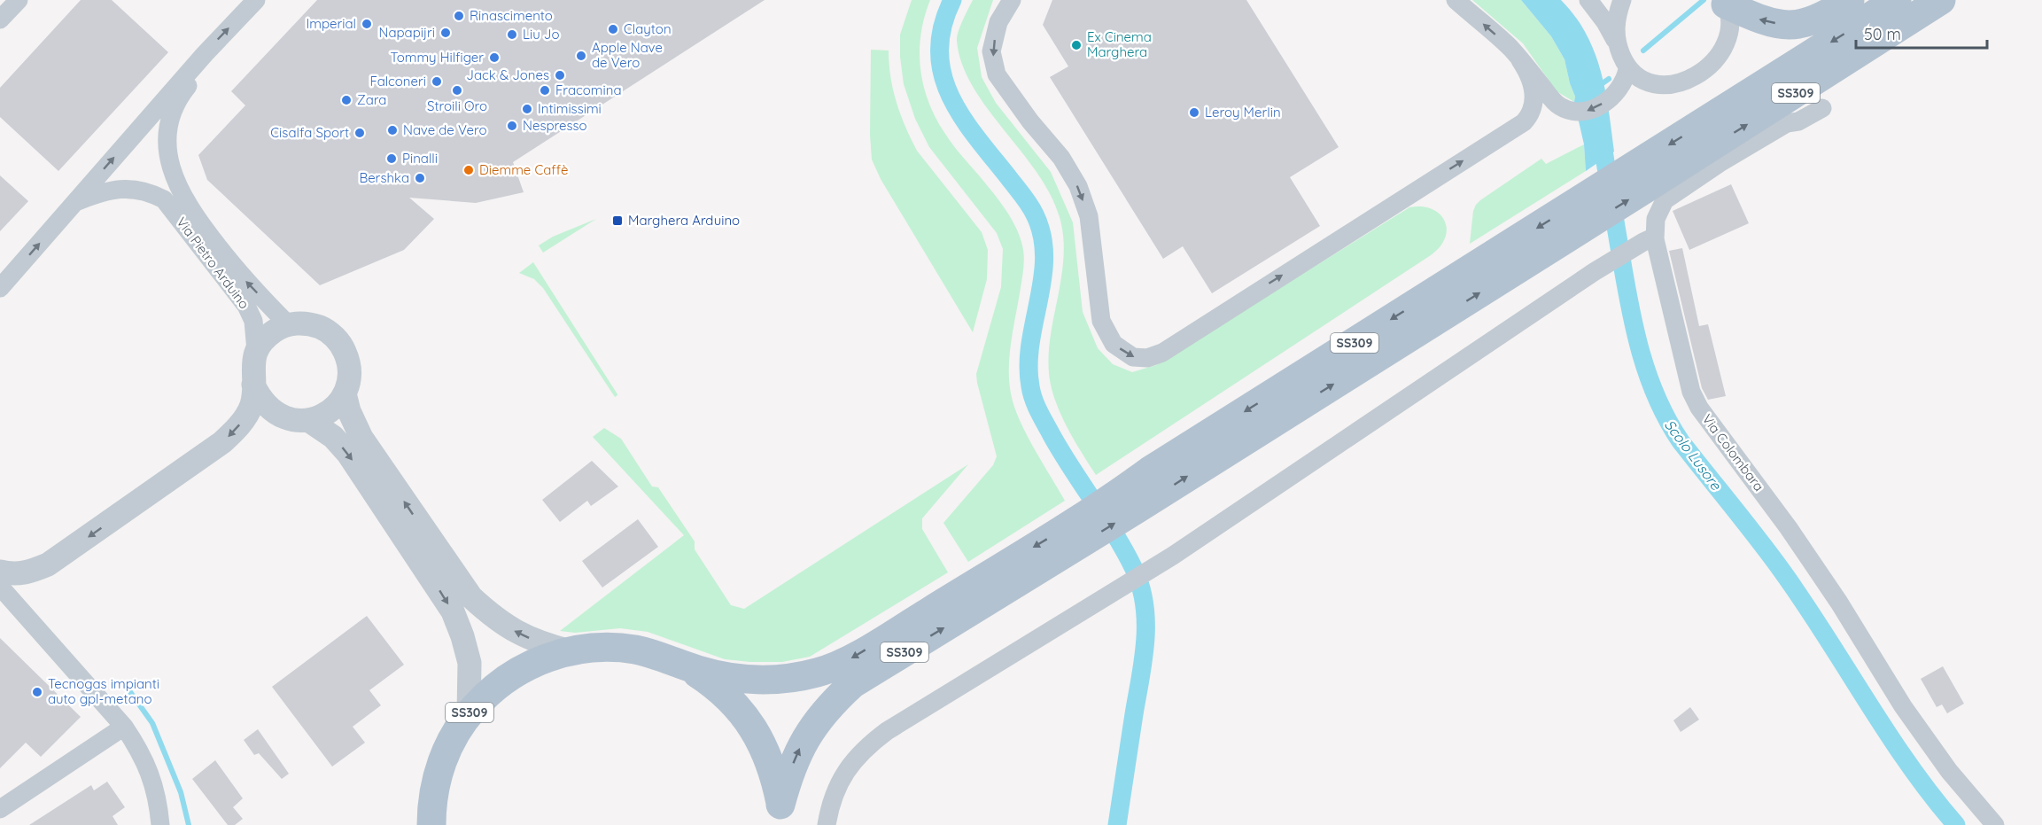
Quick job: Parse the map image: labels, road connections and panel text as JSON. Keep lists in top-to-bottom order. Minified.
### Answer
{"streets":{"main road":["SS309"],"street":["Via Pietro Arduino","Via Colombara"]},"one_way":["Via Pietro Arduino"],"water":["Scolo Lusore"],"places":{"other":["Rinascimento","Imperial","Clayton","Napapijri","Liu Jo","Ex Cinema Marghera","Apple Nave de Vero","Tommy Hilfiger","Jack & Jones","Falconeri","Stroili Oro","Fracomina","Zara","Intimissimi","Leroy Merlin","Nespresso","Nave de Vero","Cisalfa Sport","Pinalli","Diemme Caffè","Bershka","Tecnogas impianti auto gpl-metano"],"transit":["Marghera Arduino"]},"scale_bar":"50 m"}
